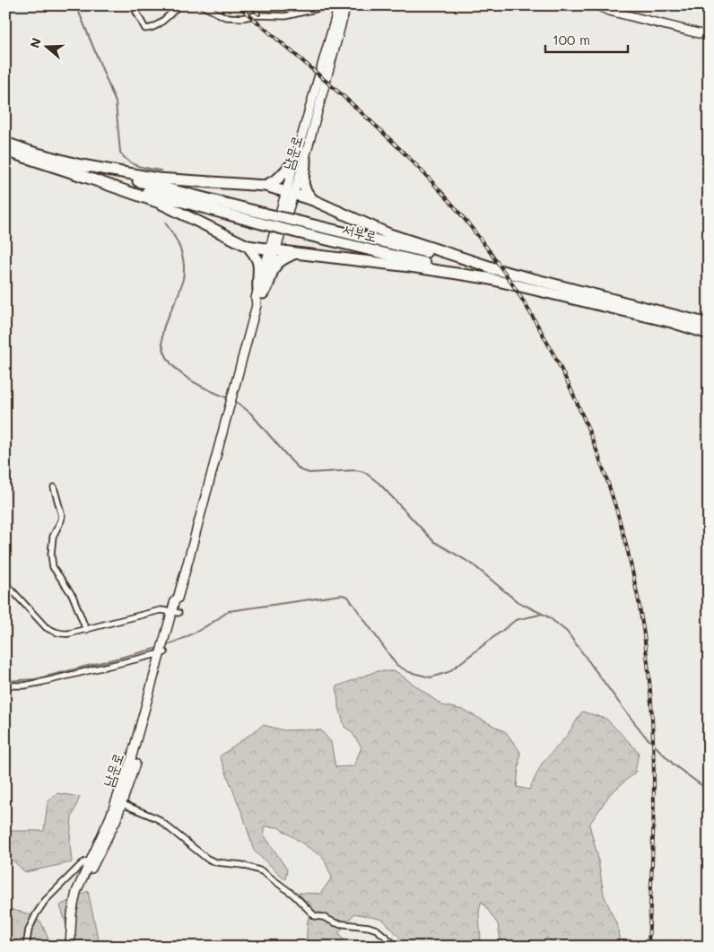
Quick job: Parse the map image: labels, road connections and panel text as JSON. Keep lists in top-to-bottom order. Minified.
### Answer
{"streets":{"highway":["서부로"],"main road":["남문로"]},"scale_bar":"100 m","north":"left"}
